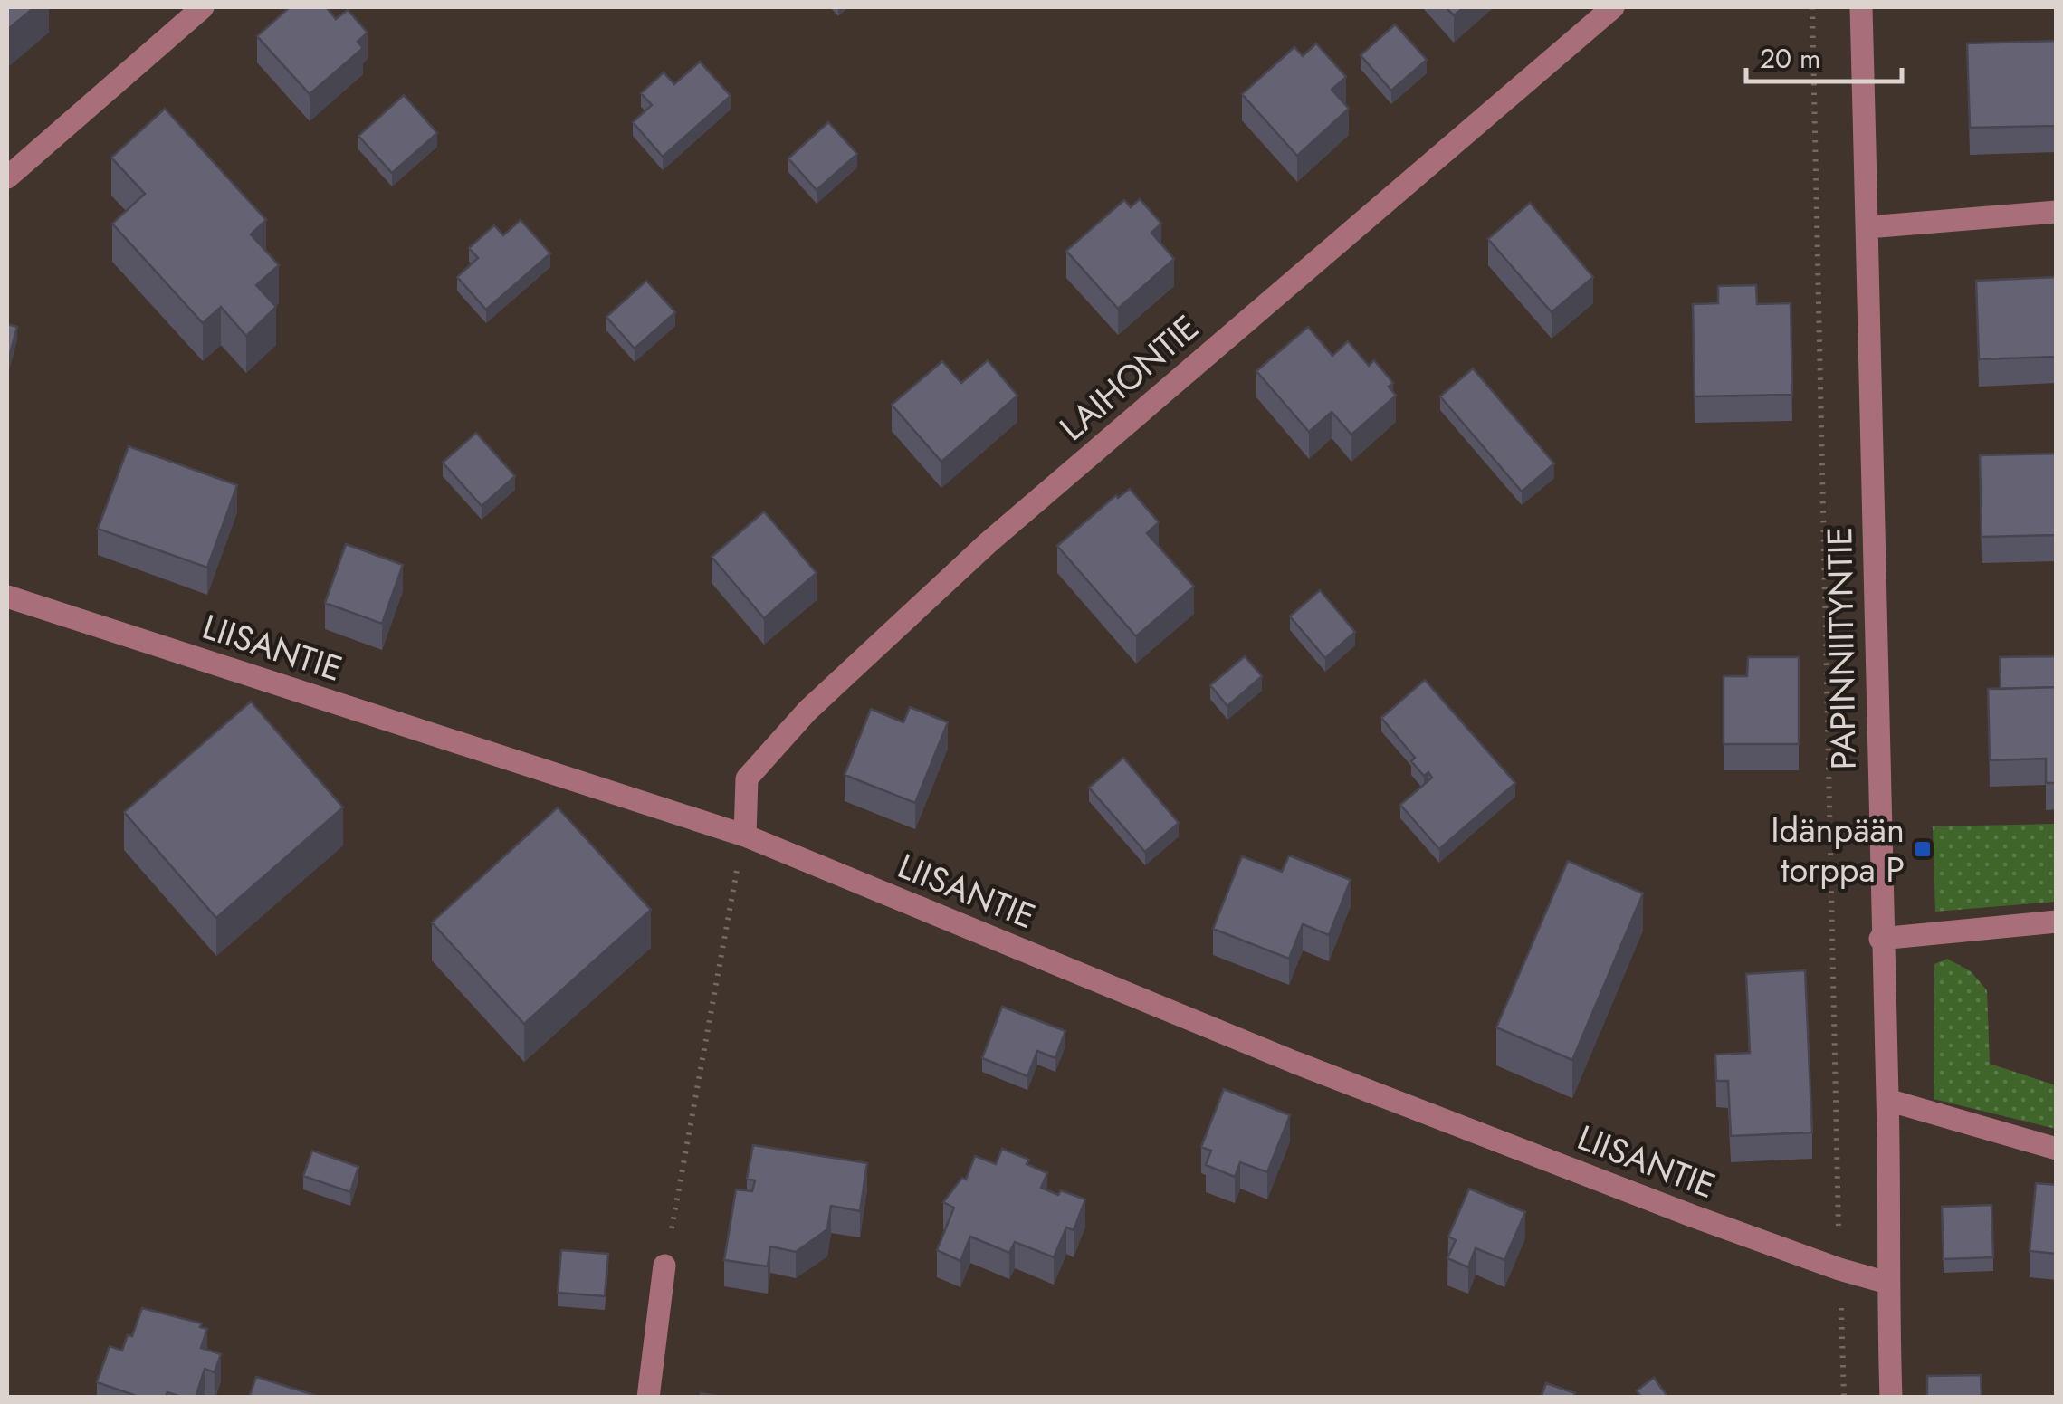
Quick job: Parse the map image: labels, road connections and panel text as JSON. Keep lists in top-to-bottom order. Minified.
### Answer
{"streets":{"street":["LAIHONTIE","LIISANTIE","PAPINNIITYNTIE"]},"crossings":[["LAIHONTIE","LIISANTIE"],["LIISANTIE","PAPINNIITYNTIE"]],"places":{"transit":["Idänpään torppa P"]},"scale_bar":"20 m"}
